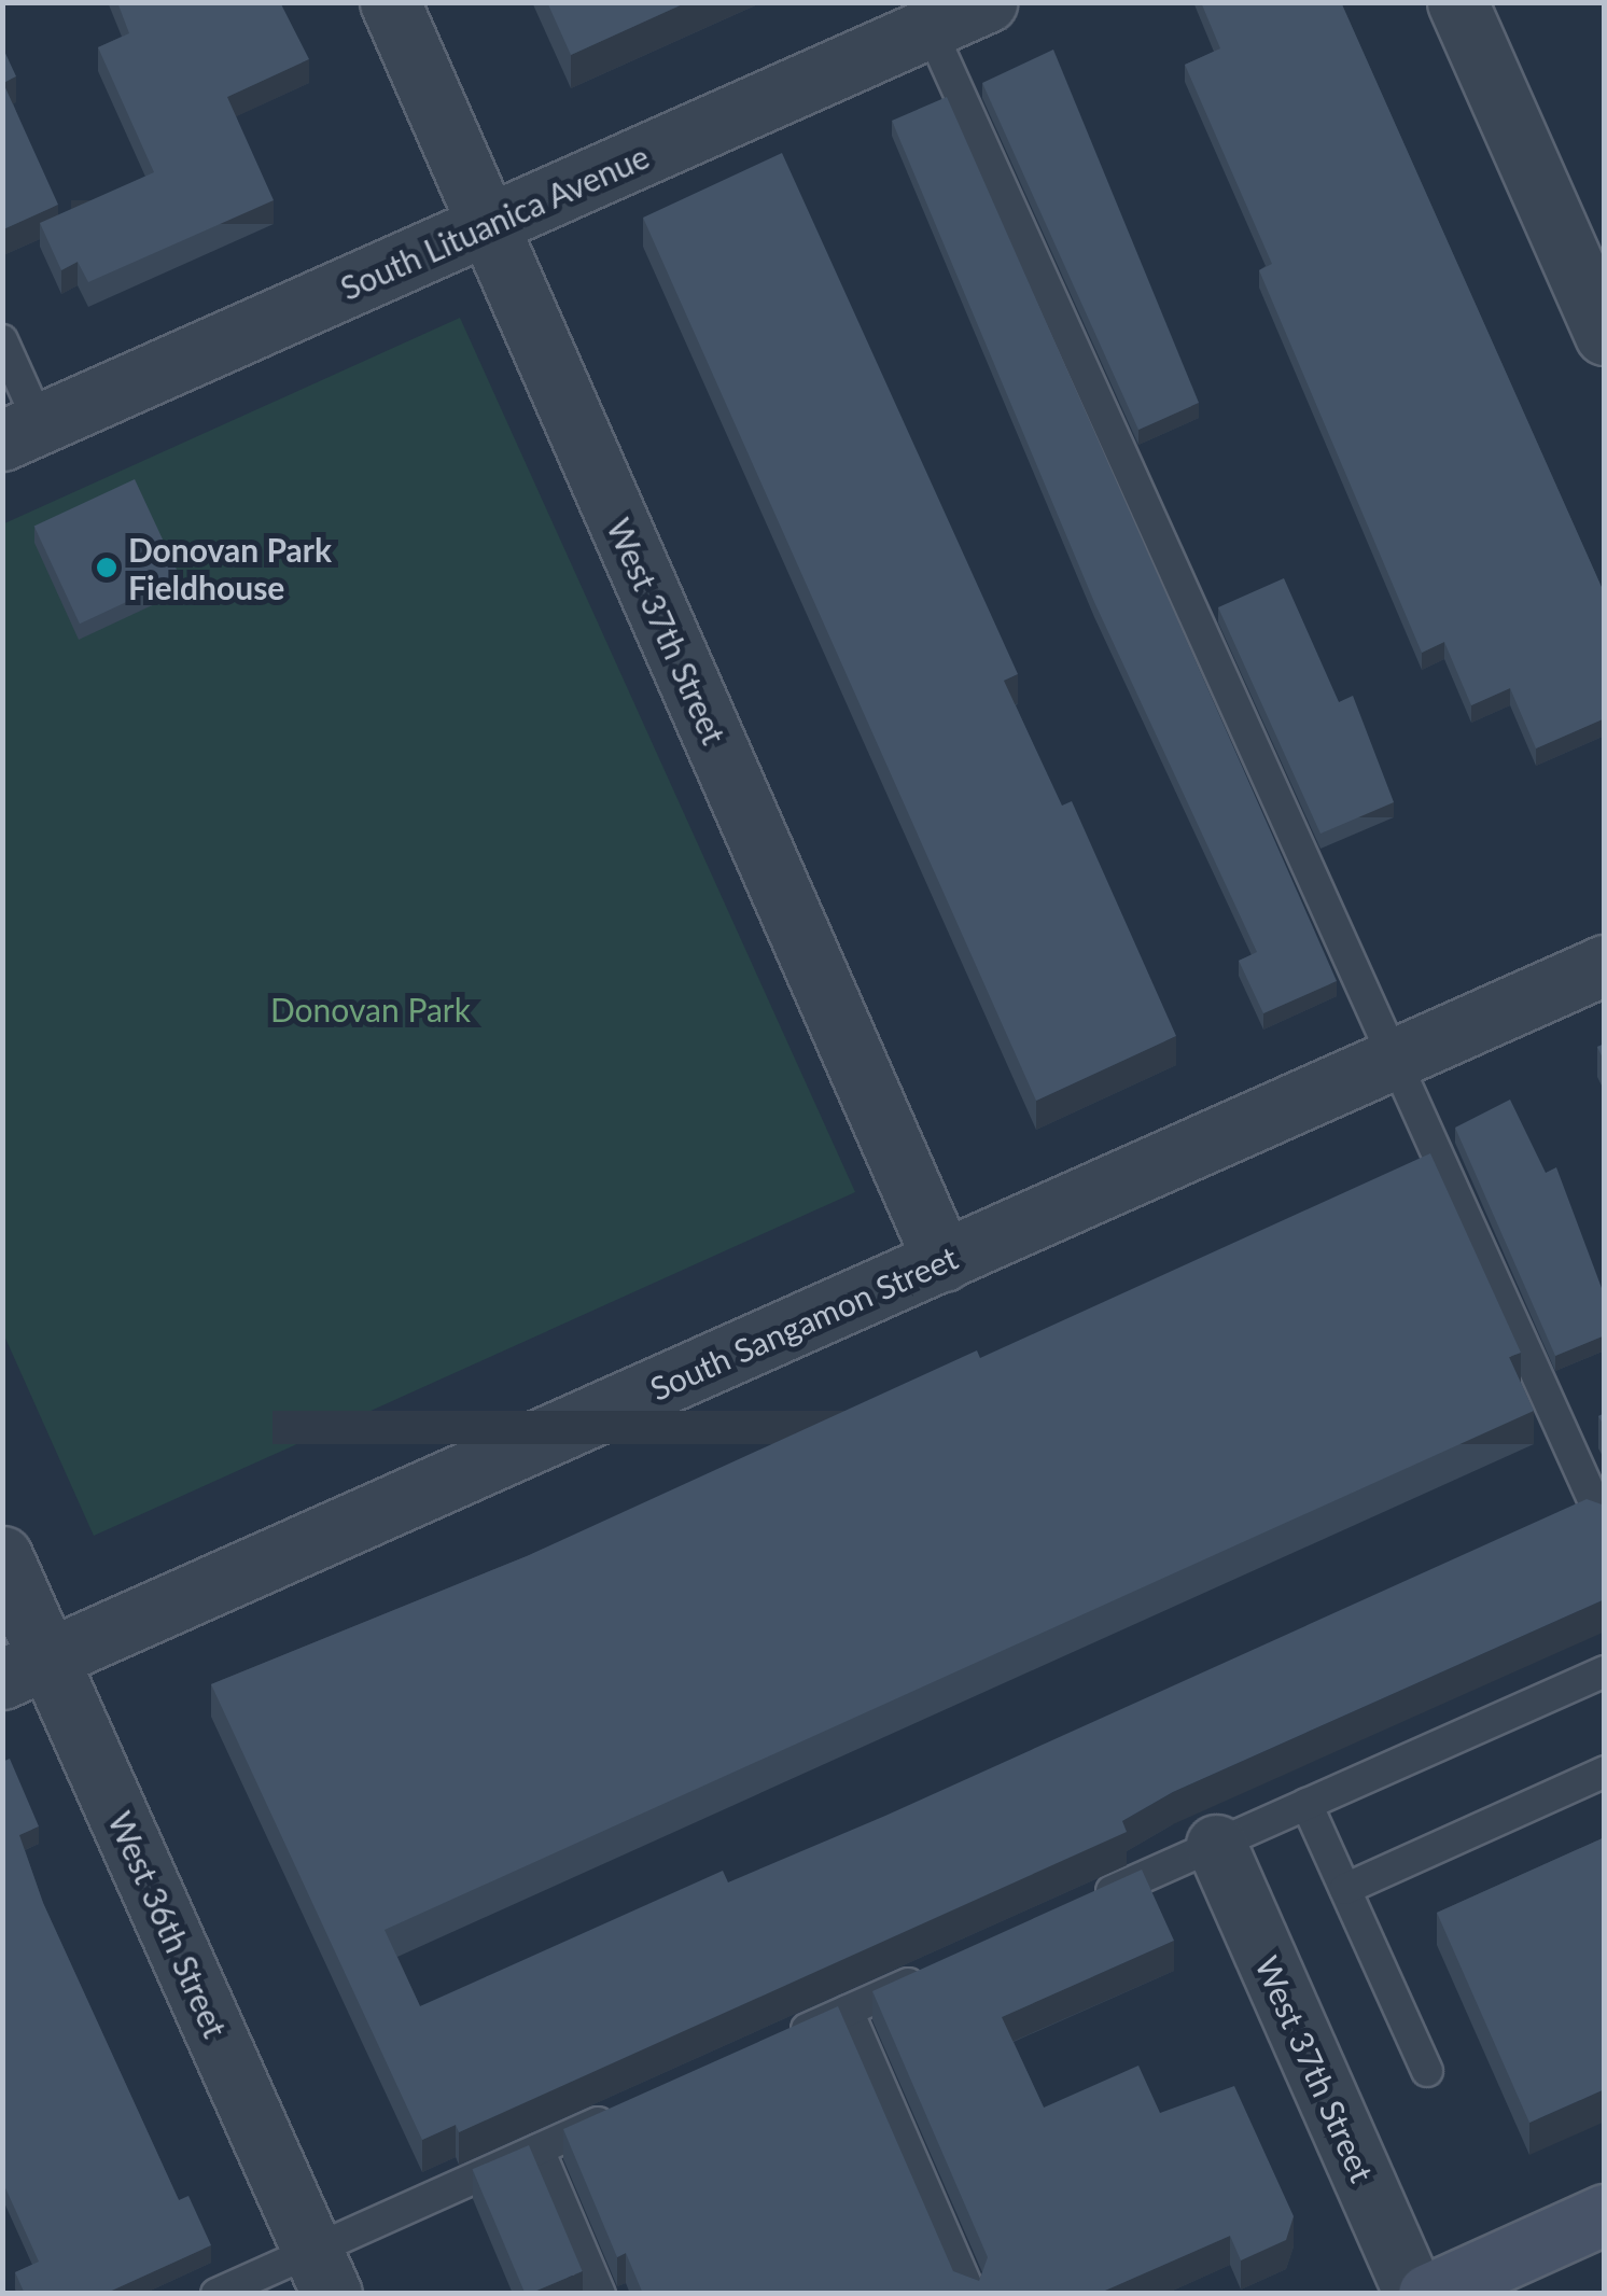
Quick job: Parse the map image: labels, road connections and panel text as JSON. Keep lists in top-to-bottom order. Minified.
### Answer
{"streets":{"street":["South Lituanica Avenue","West 37th Street","South Sangamon Street","West 36th Street"]},"crossings":[["South Lituanica Avenue","West 37th Street"],["West 37th Street","South Sangamon Street"],["South Sangamon Street","West 36th Street"]],"parks":["Donovan Park"],"places":["Donovan Park Fieldhouse"]}
